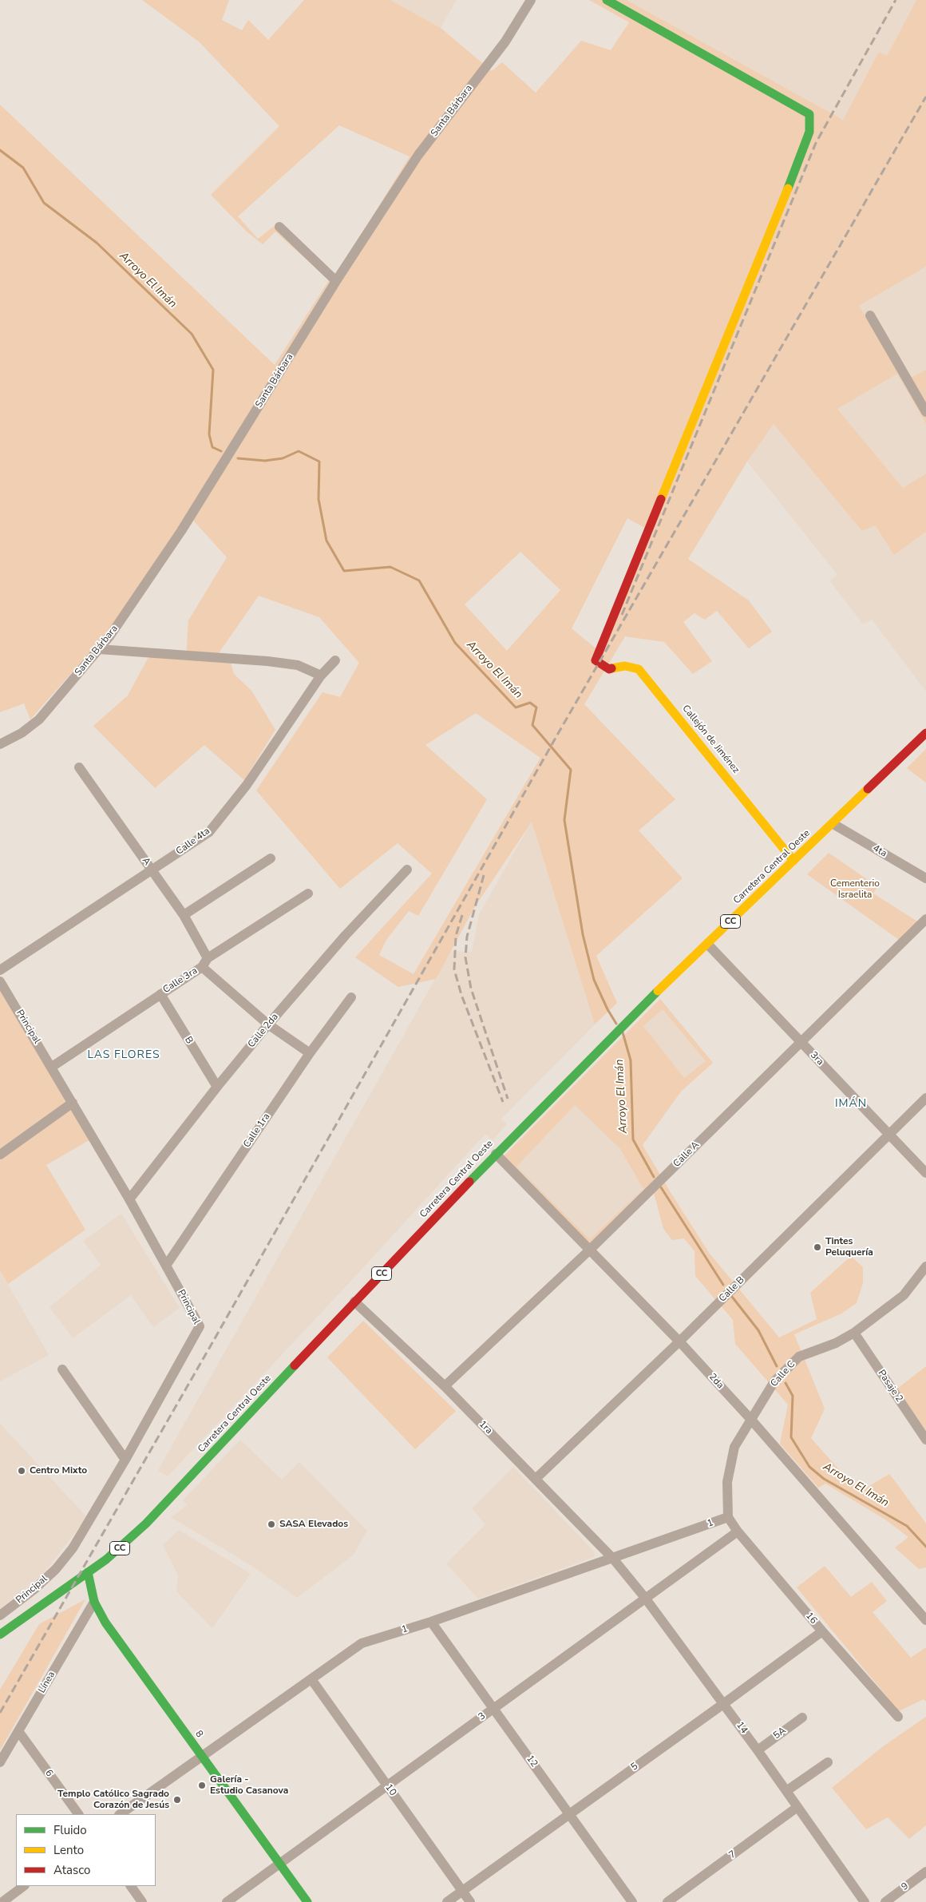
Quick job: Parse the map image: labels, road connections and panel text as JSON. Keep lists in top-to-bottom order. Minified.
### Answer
{"streets":{"street":["Santa Bárbara","Callejón de Jiménez","Calle 4ta","4ta","A","Carretera Central Oeste","CC","Calle 3ra","Principal","Calle 2da","B","3ra","Calle 1ra","Calle A","Calle B","Calle C","2da","Pasaje 2","1ra","1","16","Línea","3","14","5A","8","12","5","6","10","7","9"]},"crossings":[["Callejón de Jiménez","Carretera Central Oeste"],["Calle 4ta","A"],["4ta","Carretera Central Oeste"],["A","Calle 3ra"],["A","Calle 2da"],["A","Calle 1ra"],["Carretera Central Oeste","3ra"],["Carretera Central Oeste","2da"],["Carretera Central Oeste","1ra"],["Carretera Central Oeste","8"],["Calle 3ra","Principal"],["Calle 3ra","B"],["Principal","Calle 2da"],["Principal","Calle 1ra"],["Calle 2da","B"],["3ra","Calle A"],["3ra","Calle B"],["Calle A","2da"],["Calle A","1ra"],["Calle B","2da"],["Calle B","1ra"],["Calle C","2da"],["Calle C","Pasaje 2"],["Calle C","1"],["Calle C","16"],["1ra","1"],["1ra","14"],["1","16"],["1","14"],["1","8"],["1","12"],["1","10"],["16","3"],["16","5"],["Línea","8"],["Línea","6"],["3","14"],["3","8"],["3","12"],["3","10"],["14","5A"],["14","5"],["14","7"],["12","5"],["5","10"]],"districts":["LAS FLORES","IMÁN"],"water":["Arroyo El Imán"],"parks":["Cementerio Israelita"],"places":["Tintes Peluquería","Centro Mixto","SASA Elevados","Galería - Estudio Casanova","Templo Católico Sagrado Corazón de Jesús"],"legend":["Fluido","Lento","Atasco"]}
